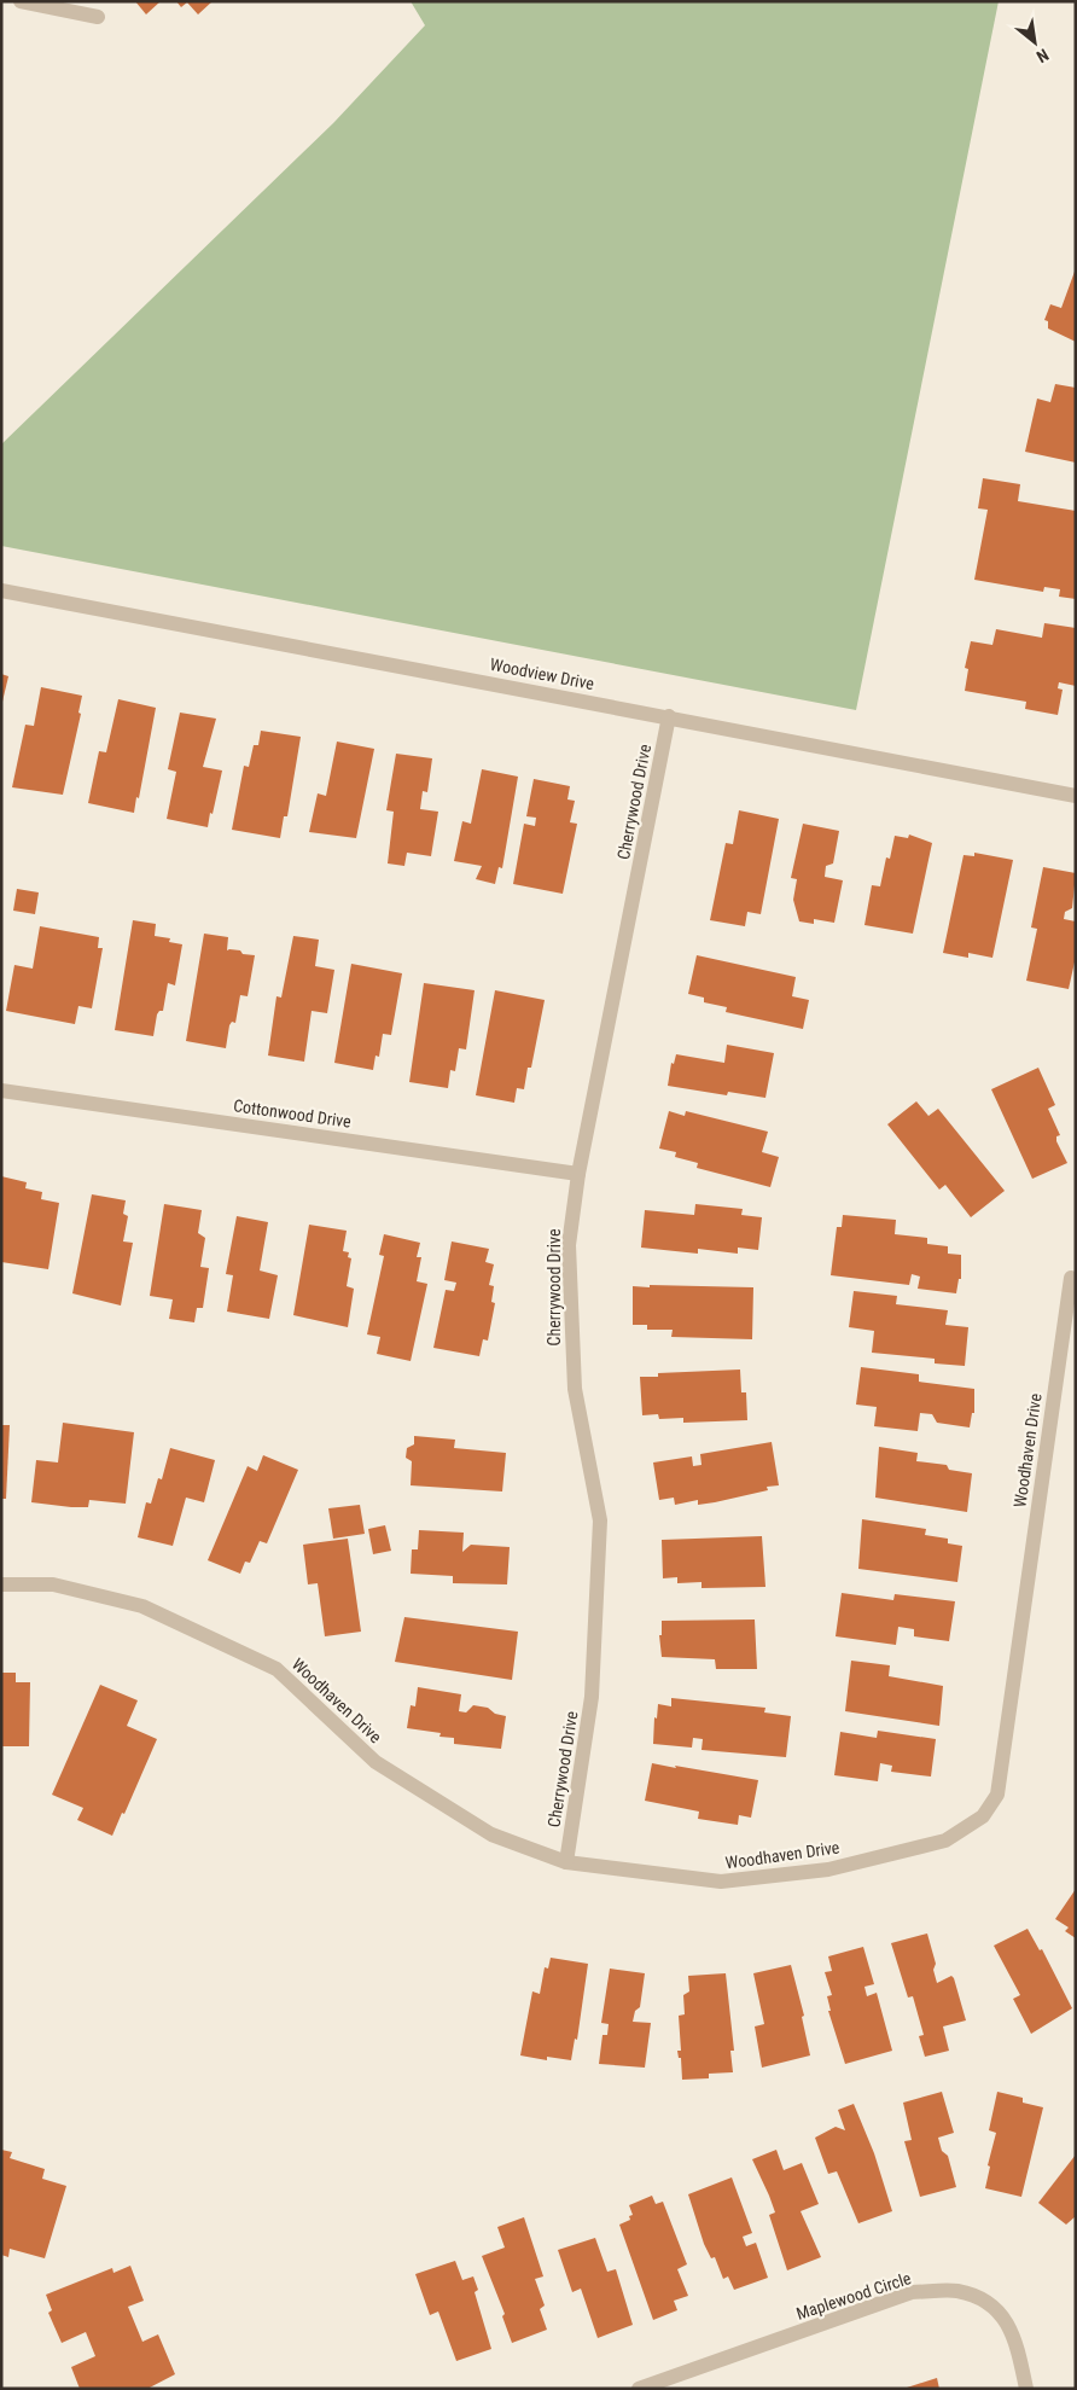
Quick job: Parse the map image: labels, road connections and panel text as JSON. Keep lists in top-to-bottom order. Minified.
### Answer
{"streets":{"street":["Woodview Drive","Cherrywood Drive","Cottonwood Drive","Woodhaven Drive","Maplewood Circle"]},"crossings":[["Woodview Drive","Cherrywood Drive"],["Cherrywood Drive","Cottonwood Drive"],["Cherrywood Drive","Woodhaven Drive"]],"north":"bottom right"}
